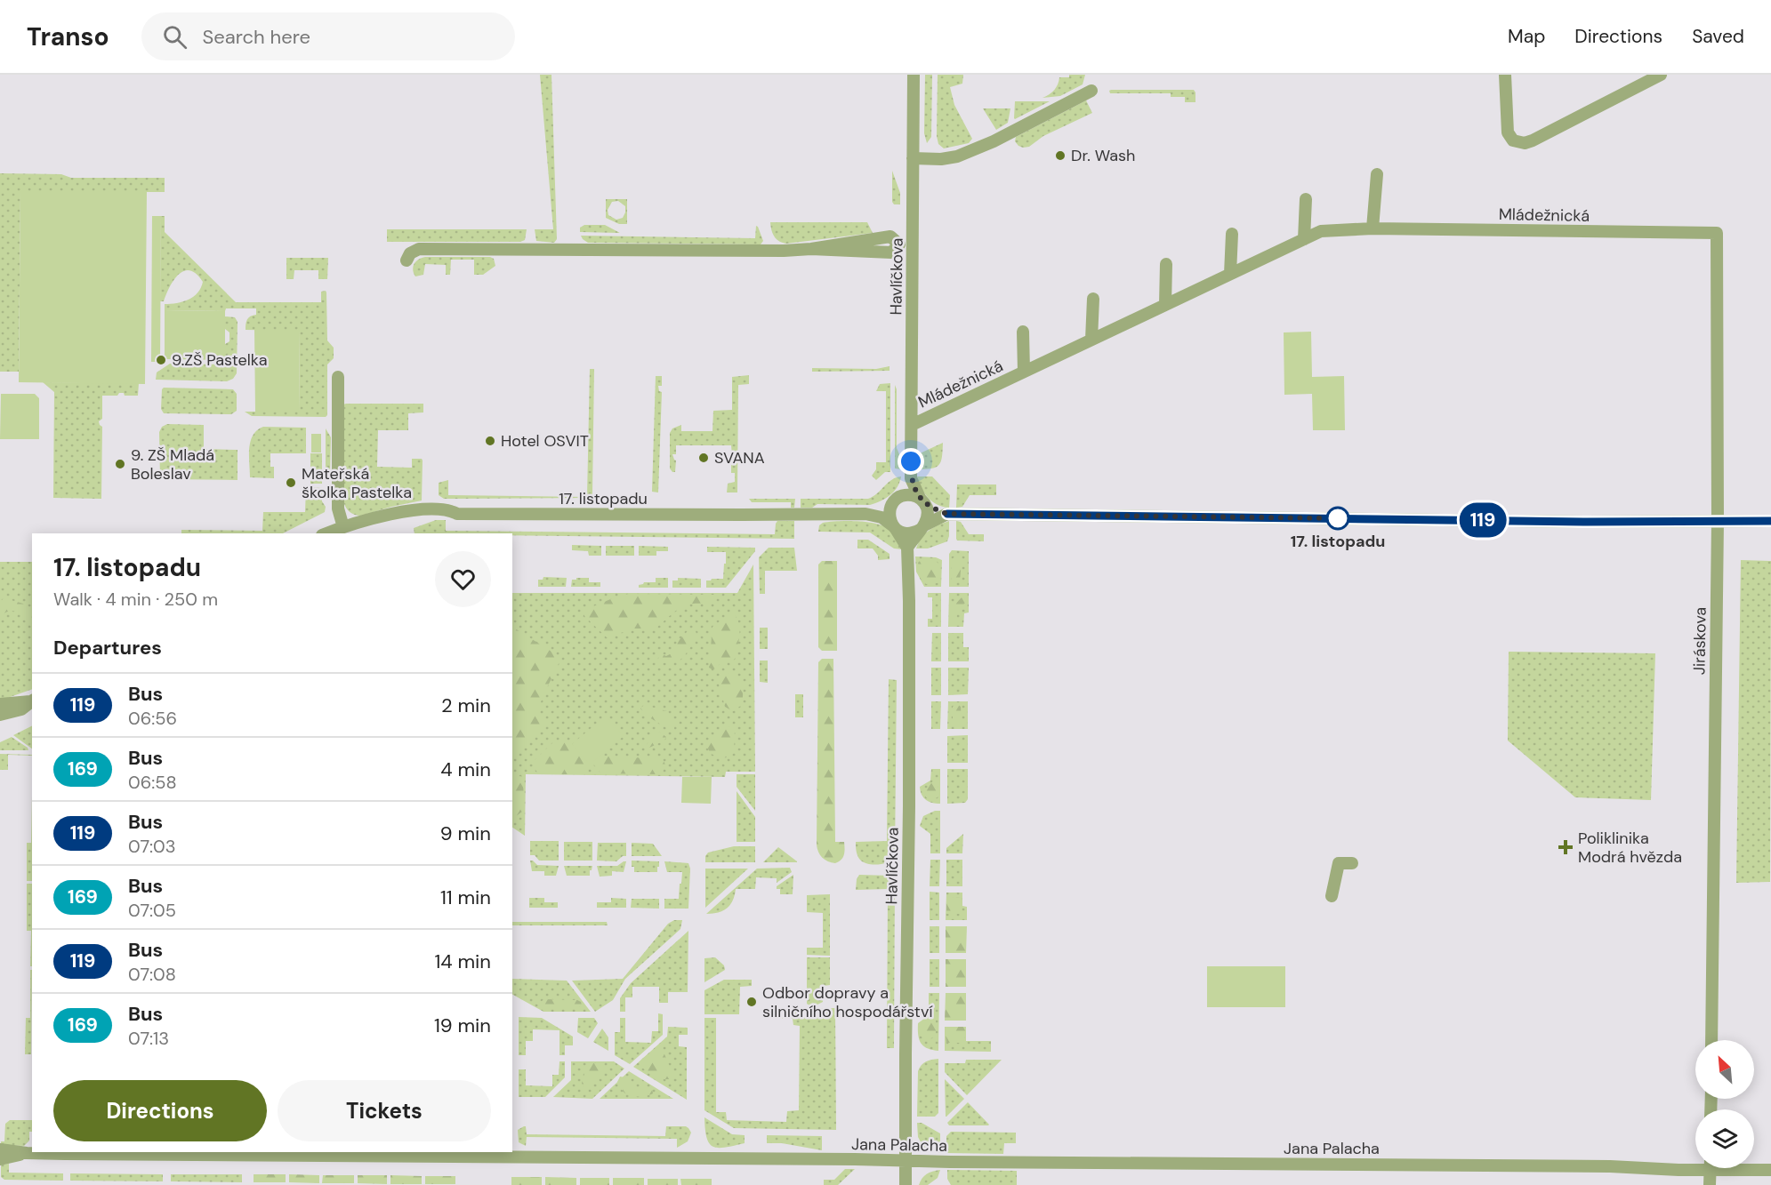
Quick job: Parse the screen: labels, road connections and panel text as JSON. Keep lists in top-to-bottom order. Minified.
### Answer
{"streets":{"street":["Mládežnická","Havlíčkova","17. listopadu","Jiráskova","Jana Palacha"]},"crossings":[["Mládežnická","Havlíčkova"],["Mládežnická","Jiráskova"],["Havlíčkova","Jana Palacha"]],"places":{"other":["Dr. Wash","9.ZŠ Pastelka","Hotel OSVIT","SVANA","9. ZŠ Mladá Boleslav","Mateřská školka Pastelka","17. listopadu","Odbor dopravy a silničního hospodářství"],"health":["Poliklinika Modrá hvězda"]},"lines":["bus line 119"],"north":"top left","page":{"header":"Transo","search":"Search here","nav":["Map","Directions","Saved"],"on_map":"119","heading":[["17. listopadu","Walk · 4 min · 250 m"],"Departures"],"list":[{"mark":"119","name":"Bus","note":"06:56","value":"2 min"},{"mark":"169","name":"Bus","note":"06:58","value":"4 min"},{"mark":"119","name":"Bus","note":"07:03","value":"9 min"},{"mark":"169","name":"Bus","note":"07:05","value":"11 min"},{"mark":"119","name":"Bus","note":"07:08","value":"14 min"},{"mark":"169","name":"Bus","note":"07:13","value":"19 min"}],"buttons":["Directions","Tickets"]}}
